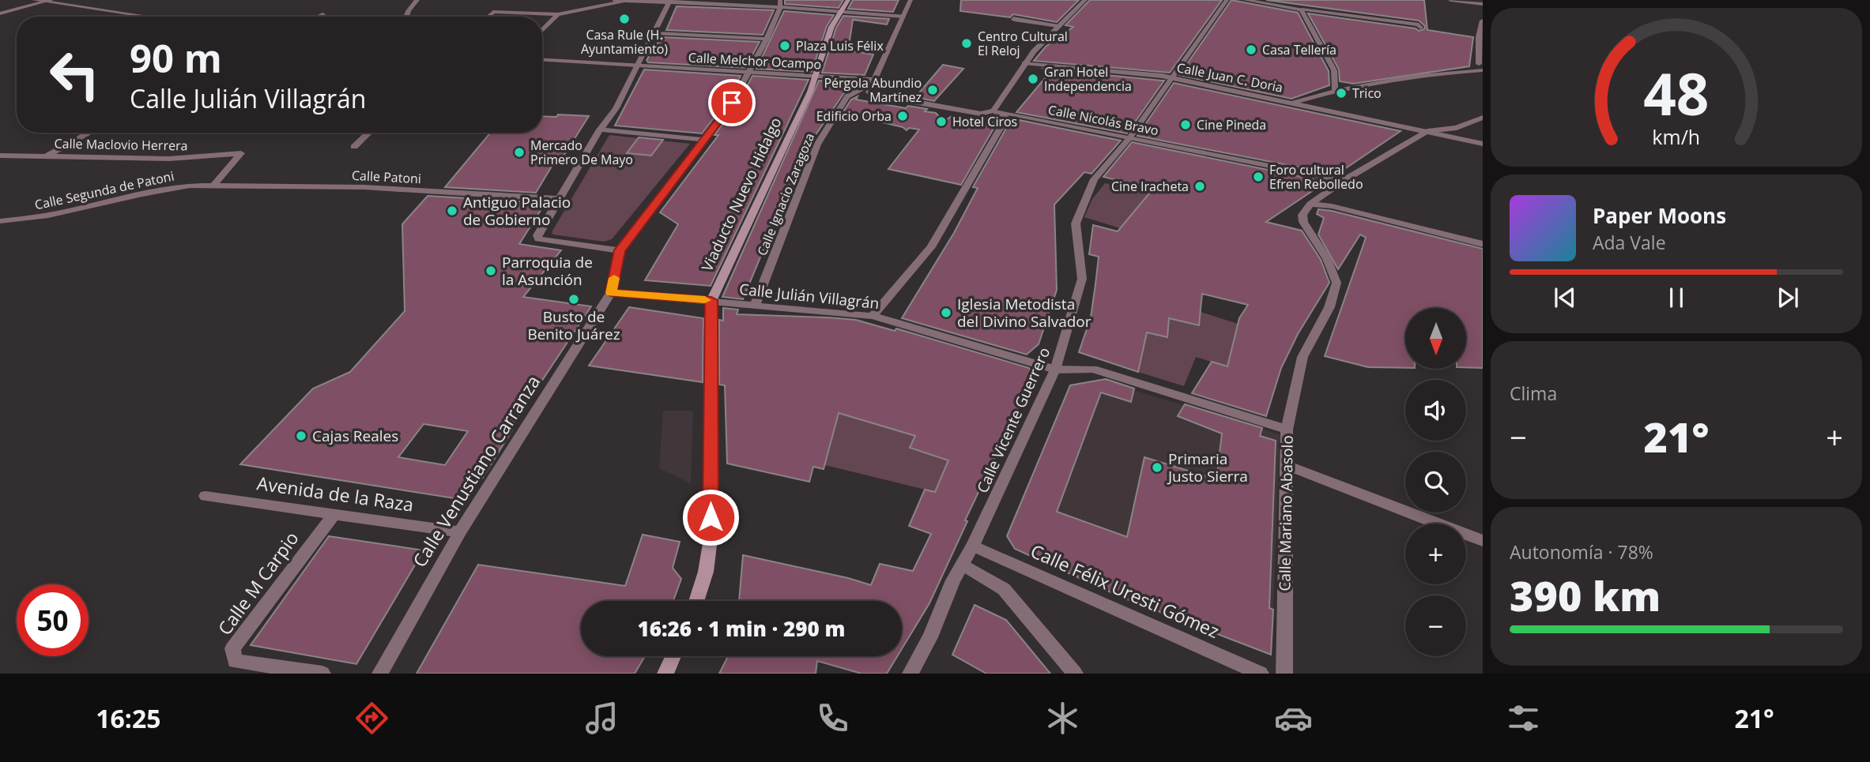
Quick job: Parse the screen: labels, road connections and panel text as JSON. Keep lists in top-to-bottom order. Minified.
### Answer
{"streets":{"main road":["Viaducto Nuevo Hidalgo"],"street":["Calle Melchor Ocampo","Calle Juan C. Doria","Calle Nicolás Bravo","Calle Maclovio Herrera","Calle Patoni","Calle Segunda de Patoni","Calle Ignacio Zaragoza","Calle Julián Villagrán","Calle Vicente Guerrero","Calle Venustiano Carranza","Avenida de la Raza","Calle Mariano Abasolo","Calle M Carpio","Calle Félix Uresti Gómez"]},"crossings":[["Calle Melchor Ocampo","Calle Nicolás Bravo"],["Calle Melchor Ocampo","Viaducto Nuevo Hidalgo"],["Calle Melchor Ocampo","Calle Ignacio Zaragoza"],["Calle Juan C. Doria","Calle Vicente Guerrero"],["Calle Nicolás Bravo","Calle Ignacio Zaragoza"],["Calle Nicolás Bravo","Calle Vicente Guerrero"],["Calle Maclovio Herrera","Calle Patoni"],["Calle Maclovio Herrera","Calle Segunda de Patoni"],["Calle Patoni","Calle Segunda de Patoni"],["Viaducto Nuevo Hidalgo","Calle Julián Villagrán"],["Calle Ignacio Zaragoza","Calle Julián Villagrán"],["Calle Julián Villagrán","Calle Vicente Guerrero"],["Calle Julián Villagrán","Calle Venustiano Carranza"],["Calle Julián Villagrán","Calle Mariano Abasolo"],["Calle Vicente Guerrero","Calle Félix Uresti Gómez"],["Calle Venustiano Carranza","Avenida de la Raza"],["Avenida de la Raza","Calle M Carpio"]],"places":["Casa Rule (H. Ayuntamiento)","Centro Cultural El Reloj","Plaza Luis Félix","Casa Tellería","Gran Hotel Independencia","Pérgola Abundio Martínez","Trico","Edificio Orba","Hotel Ciros","Cine Pineda","Mercado Primero De Mayo","Foro cultural Efren Rebolledo","Cine Iracheta","Antiguo Palacio de Gobierno","Parroquia de la Asunción","Busto de Benito Juárez","Iglesia Metodista del Divino Salvador","Cajas Reales","Primaria Justo Sierra"],"north":"bottom","page":{"turn":["90 m","Calle Julián Villagrán"],"song":["Paper Moons","Ada Vale"],"map_buttons":["+","−"],"tile":["Clima",["Autonomía · 78%","390 km"]],"heat":["−","21°","+"],"limit":"50","trip":"16:26 · 1 min · 290 m","tabs":["16:25","21°"],"gauge":["48","km/h"]}}
